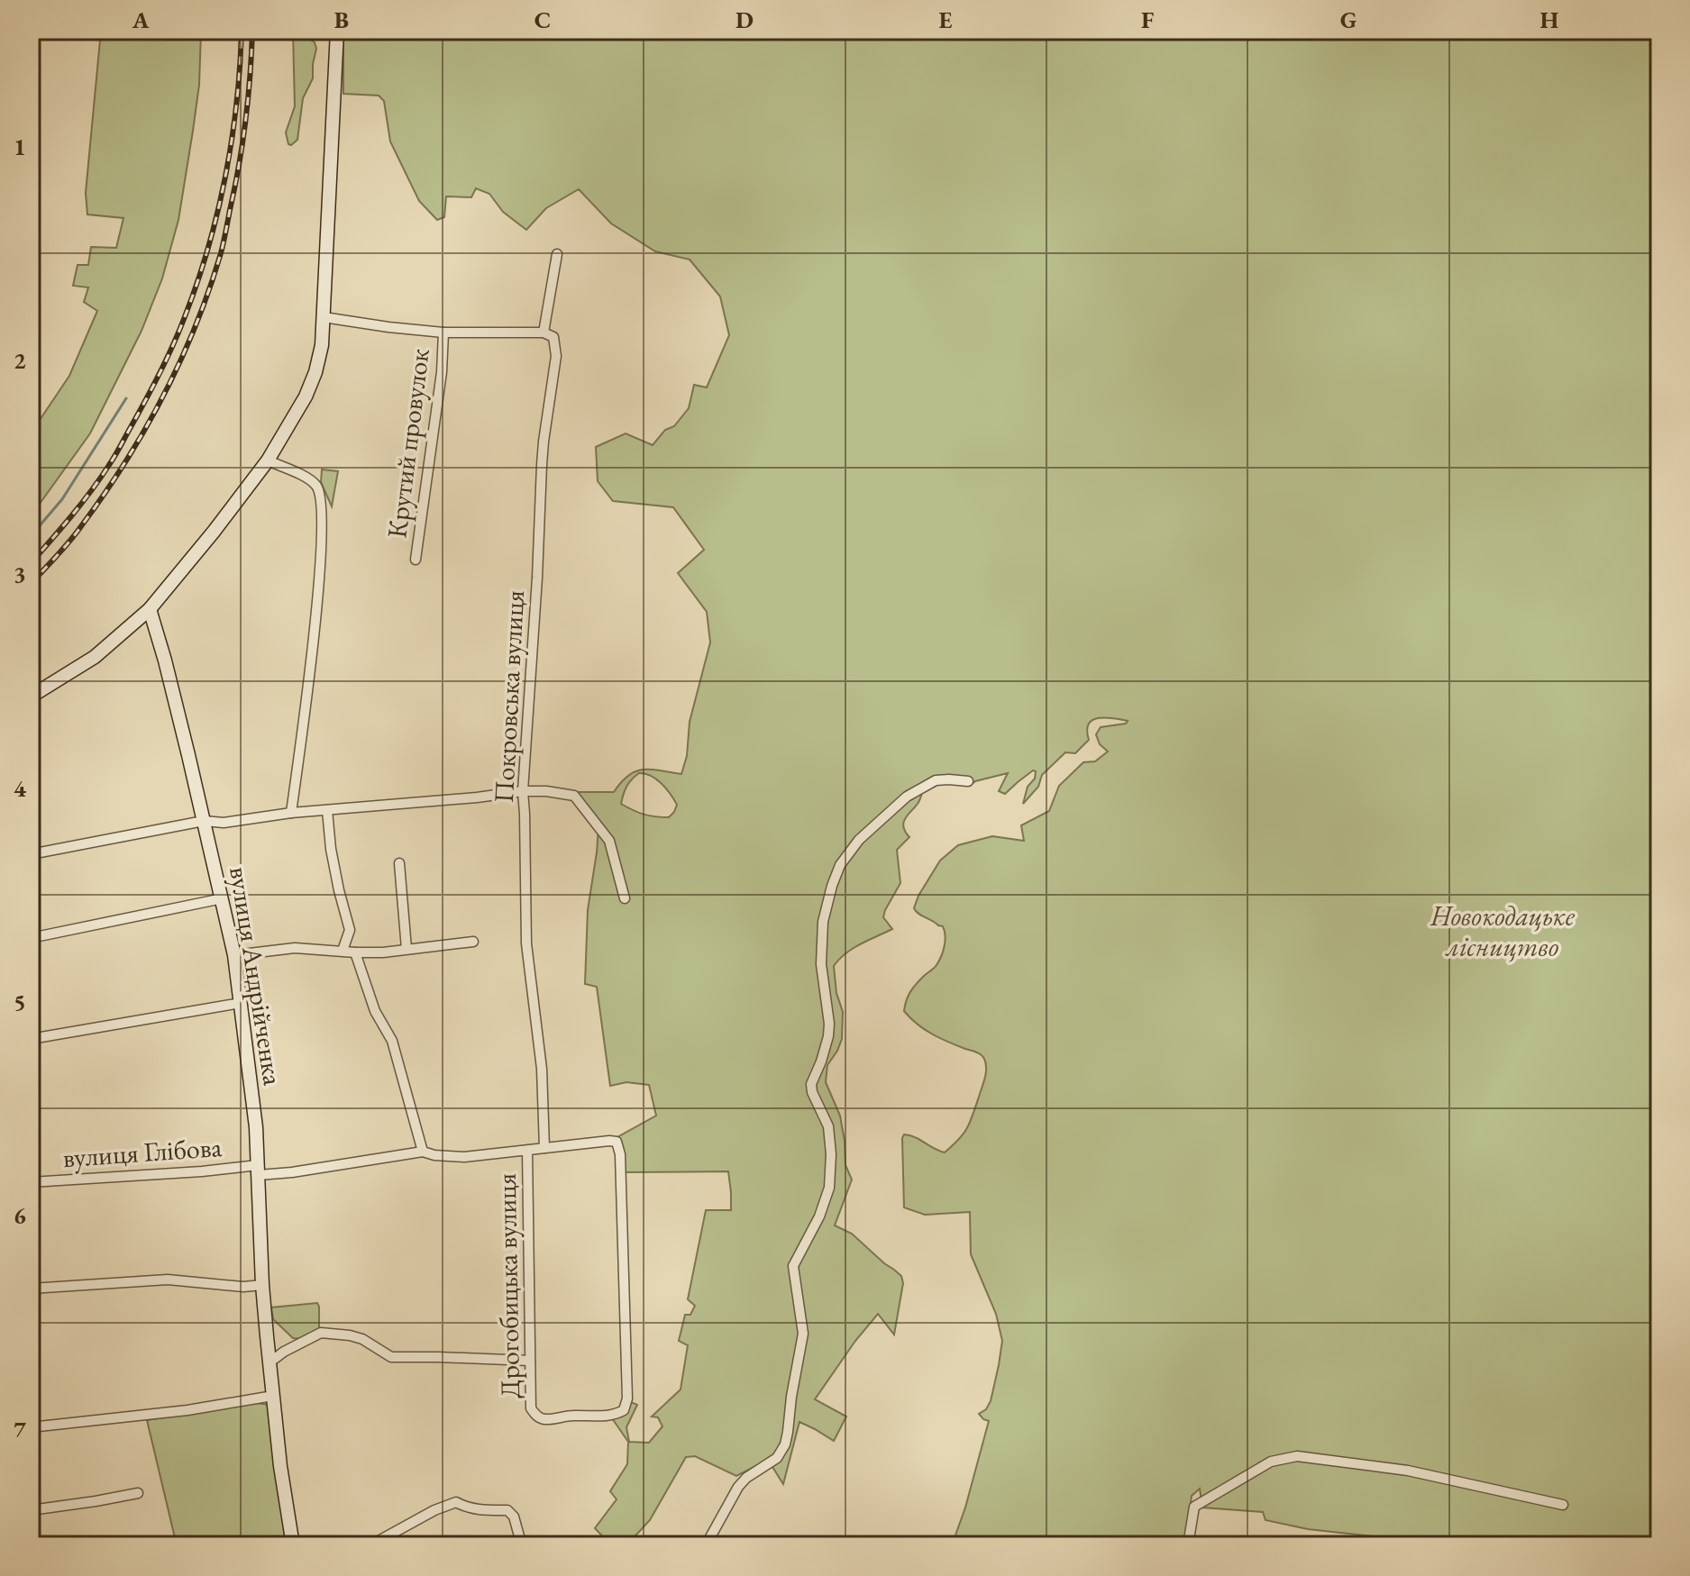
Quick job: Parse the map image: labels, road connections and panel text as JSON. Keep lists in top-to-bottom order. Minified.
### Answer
{"streets":{"street":["Крутий провулок","Покровська вулиця","вулиця Андрійченка","вулиця Глібова","Дрогобицька вулиця"]},"crossings":[["Крутий провулок","Покровська вулиця"],["Покровська вулиця","Дрогобицька вулиця"],["вулиця Андрійченка","вулиця Глібова"]],"parks":["Новокодацьке лісництво"],"grid":{"columns":["A","B","C","D","E","F","G","H"],"rows":["1","2","3","4","5","6","7"]}}
